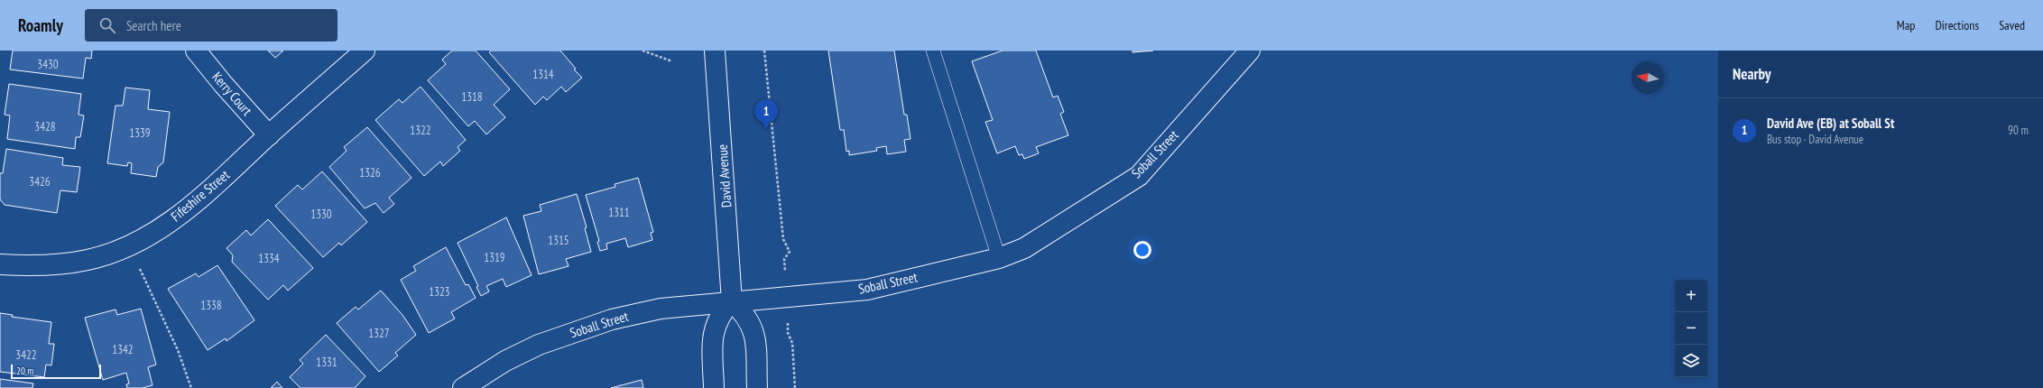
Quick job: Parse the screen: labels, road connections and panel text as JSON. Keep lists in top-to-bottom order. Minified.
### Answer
{"streets":{"street":["Kerry Court","Soball Street","David Avenue","Fifeshire Street"]},"crossings":[["Kerry Court","Fifeshire Street"],["Soball Street","David Avenue"]],"house_numbers":["3430","1314","1318","3428","1322","1339","1326","3426","1311","1330","1315","1319","1334","1323","1338","1327","1342","3422","1331"],"scale_bar":"20 m","north":"left","page":{"header":"Roamly","search":"Search here","nav":["Map","Directions","Saved"],"heading":"Nearby","list":[{"mark":"1","name":"David Ave (EB) at Soball St","note":"Bus stop · David Avenue","value":"90 m"}],"pins":"1","map_buttons":["+","−"],"scale":"20 m"}}
